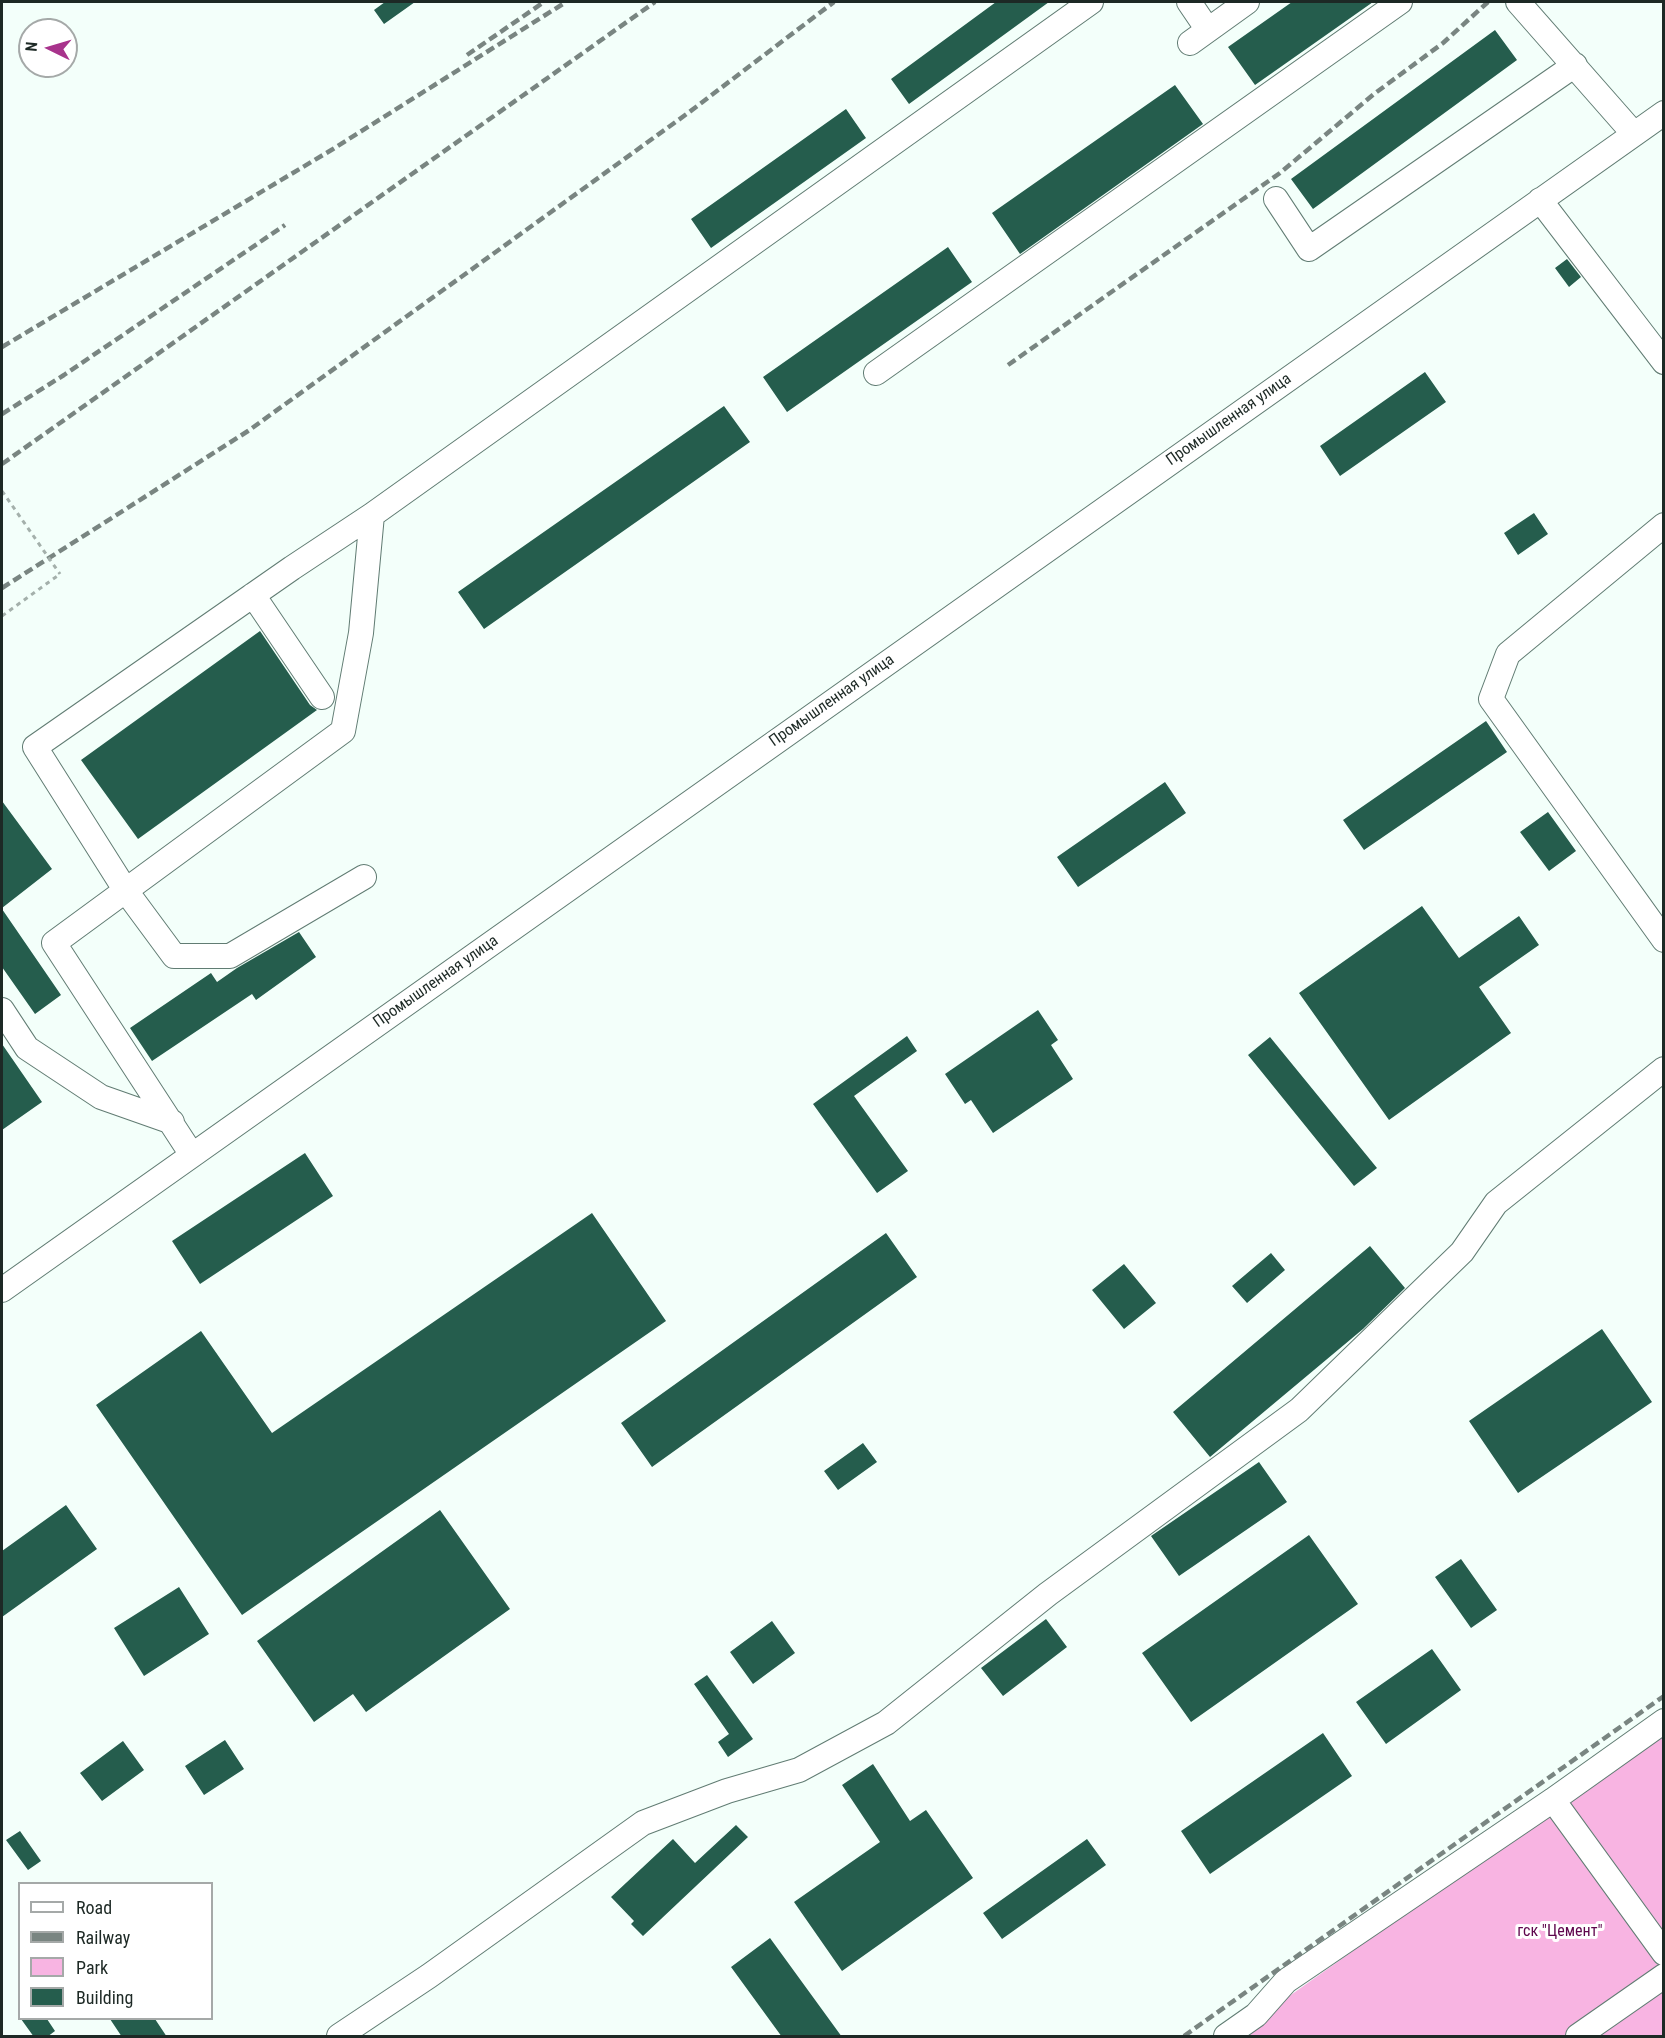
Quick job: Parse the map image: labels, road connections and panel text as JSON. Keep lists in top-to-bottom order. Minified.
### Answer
{"streets":{"street":["Промышленная улица"]},"parks":["гск \"Цемент\""],"legend":["Road","Railway","Park","Building"],"north":"left"}
